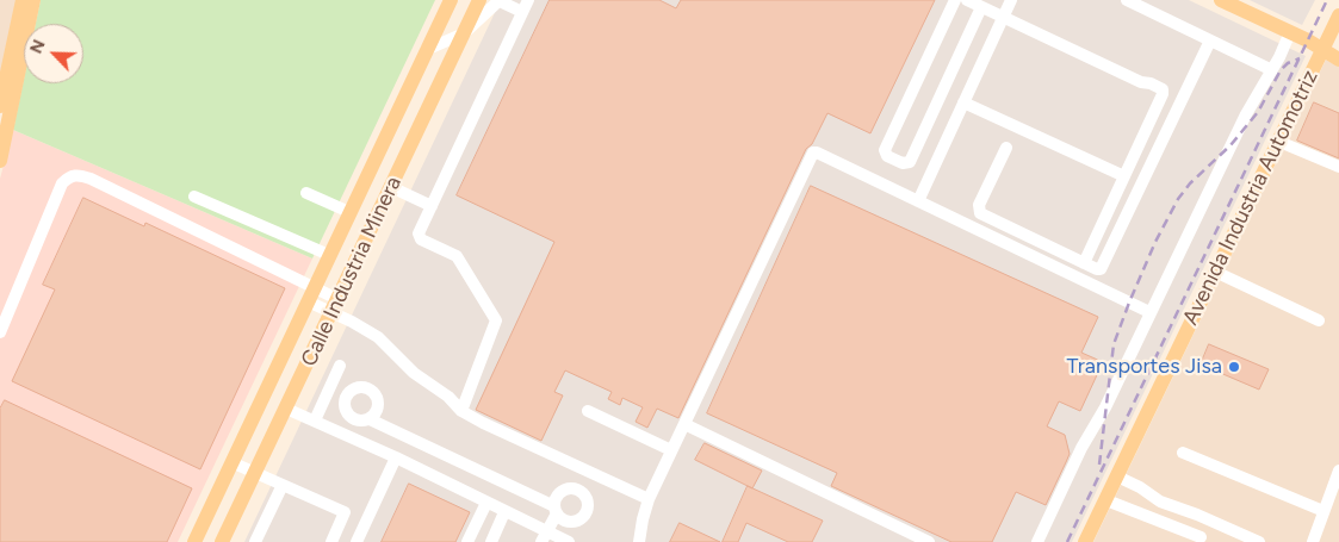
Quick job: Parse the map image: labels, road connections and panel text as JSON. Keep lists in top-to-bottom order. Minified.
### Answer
{"streets":{"main road":["Avenida Industria Automotriz","Calle Industria Minera"]},"places":["Transportes Jisa"],"north":"top left"}
